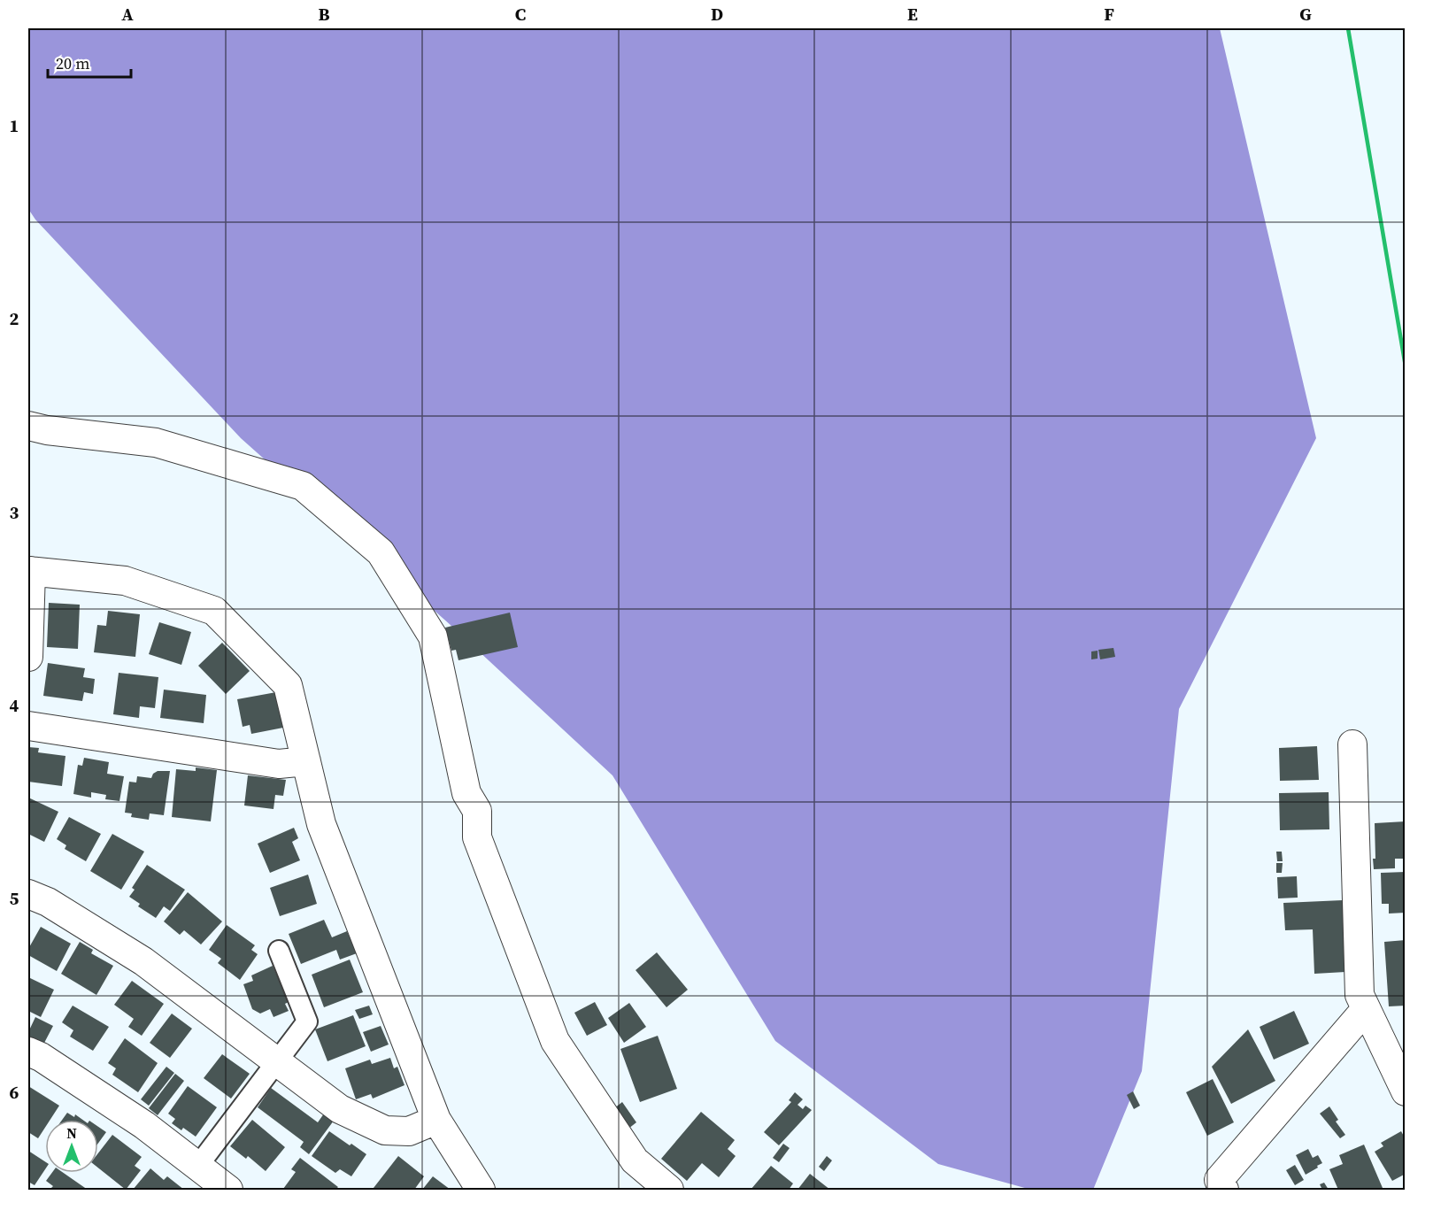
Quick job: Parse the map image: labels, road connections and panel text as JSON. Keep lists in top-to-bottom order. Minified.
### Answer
{"scale_bar":"20 m","north":"top","grid":{"columns":["A","B","C","D","E","F","G"],"rows":["1","2","3","4","5","6"]}}
